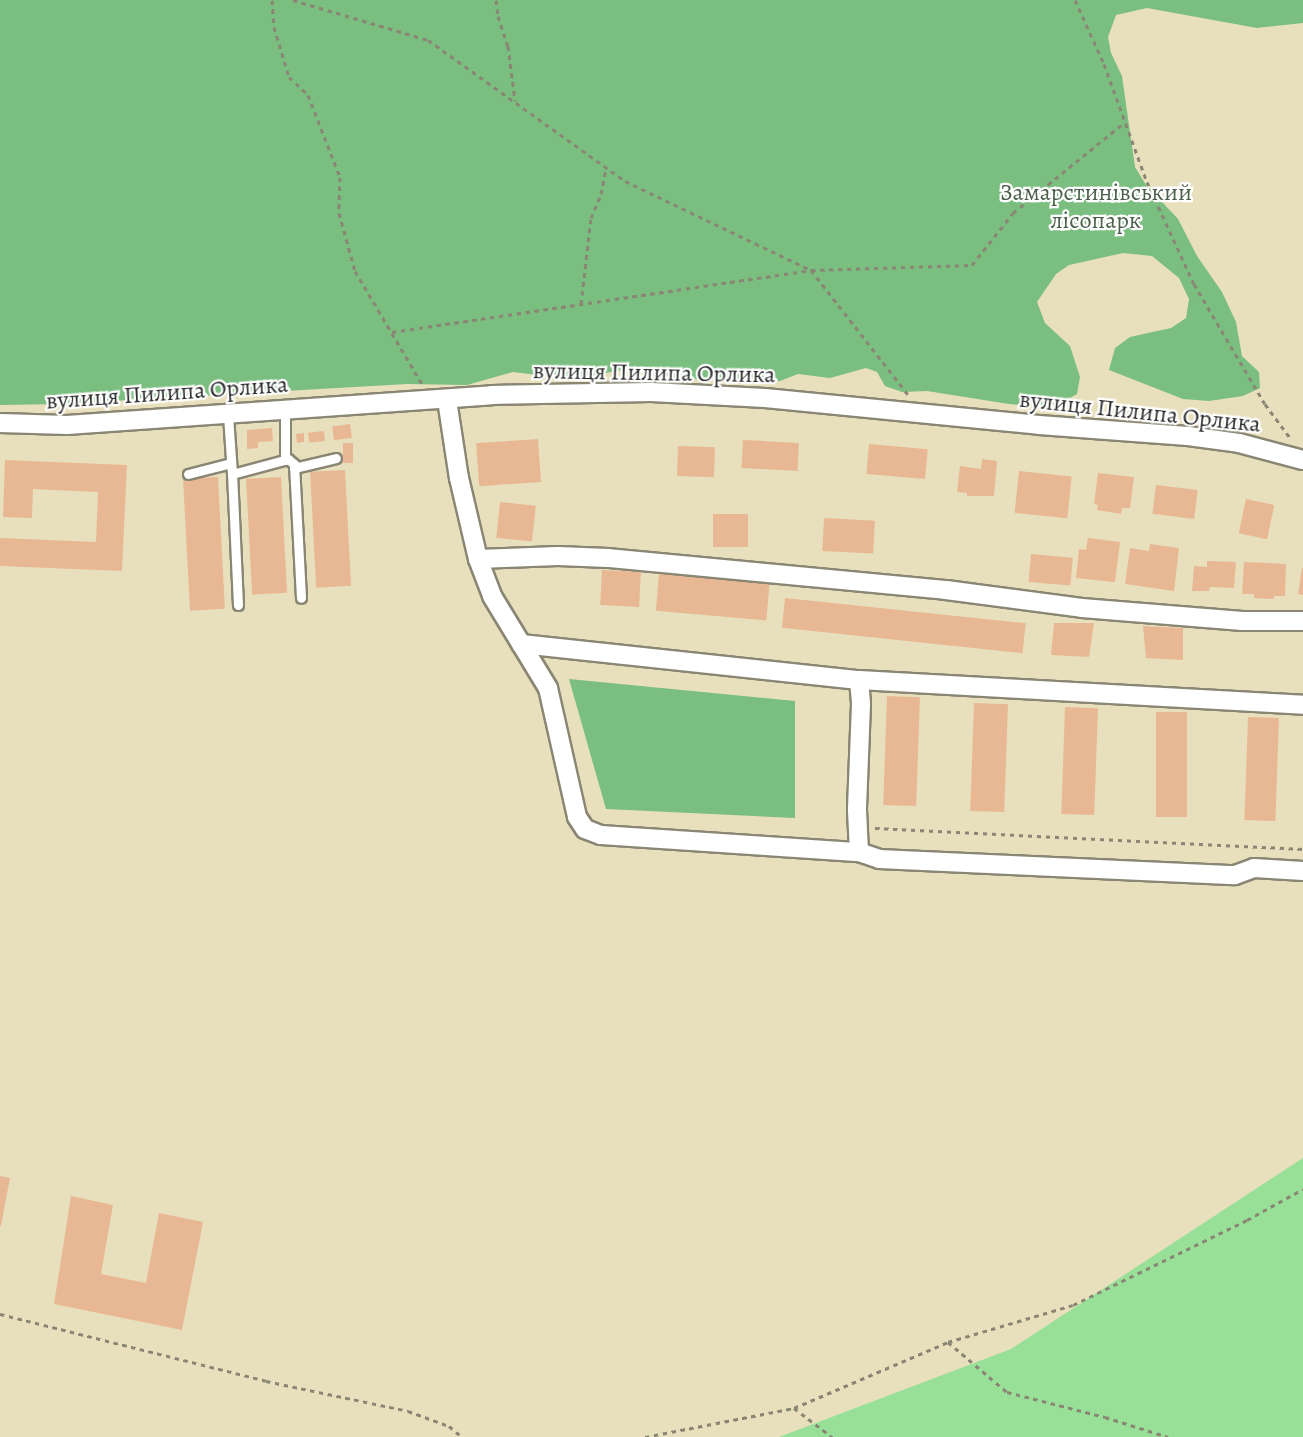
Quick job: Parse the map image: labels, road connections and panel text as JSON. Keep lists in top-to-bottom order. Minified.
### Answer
{"streets":{"street":["вулиця Пилипа Орлика"]},"parks":["Замарстинівський лісопарк"]}
